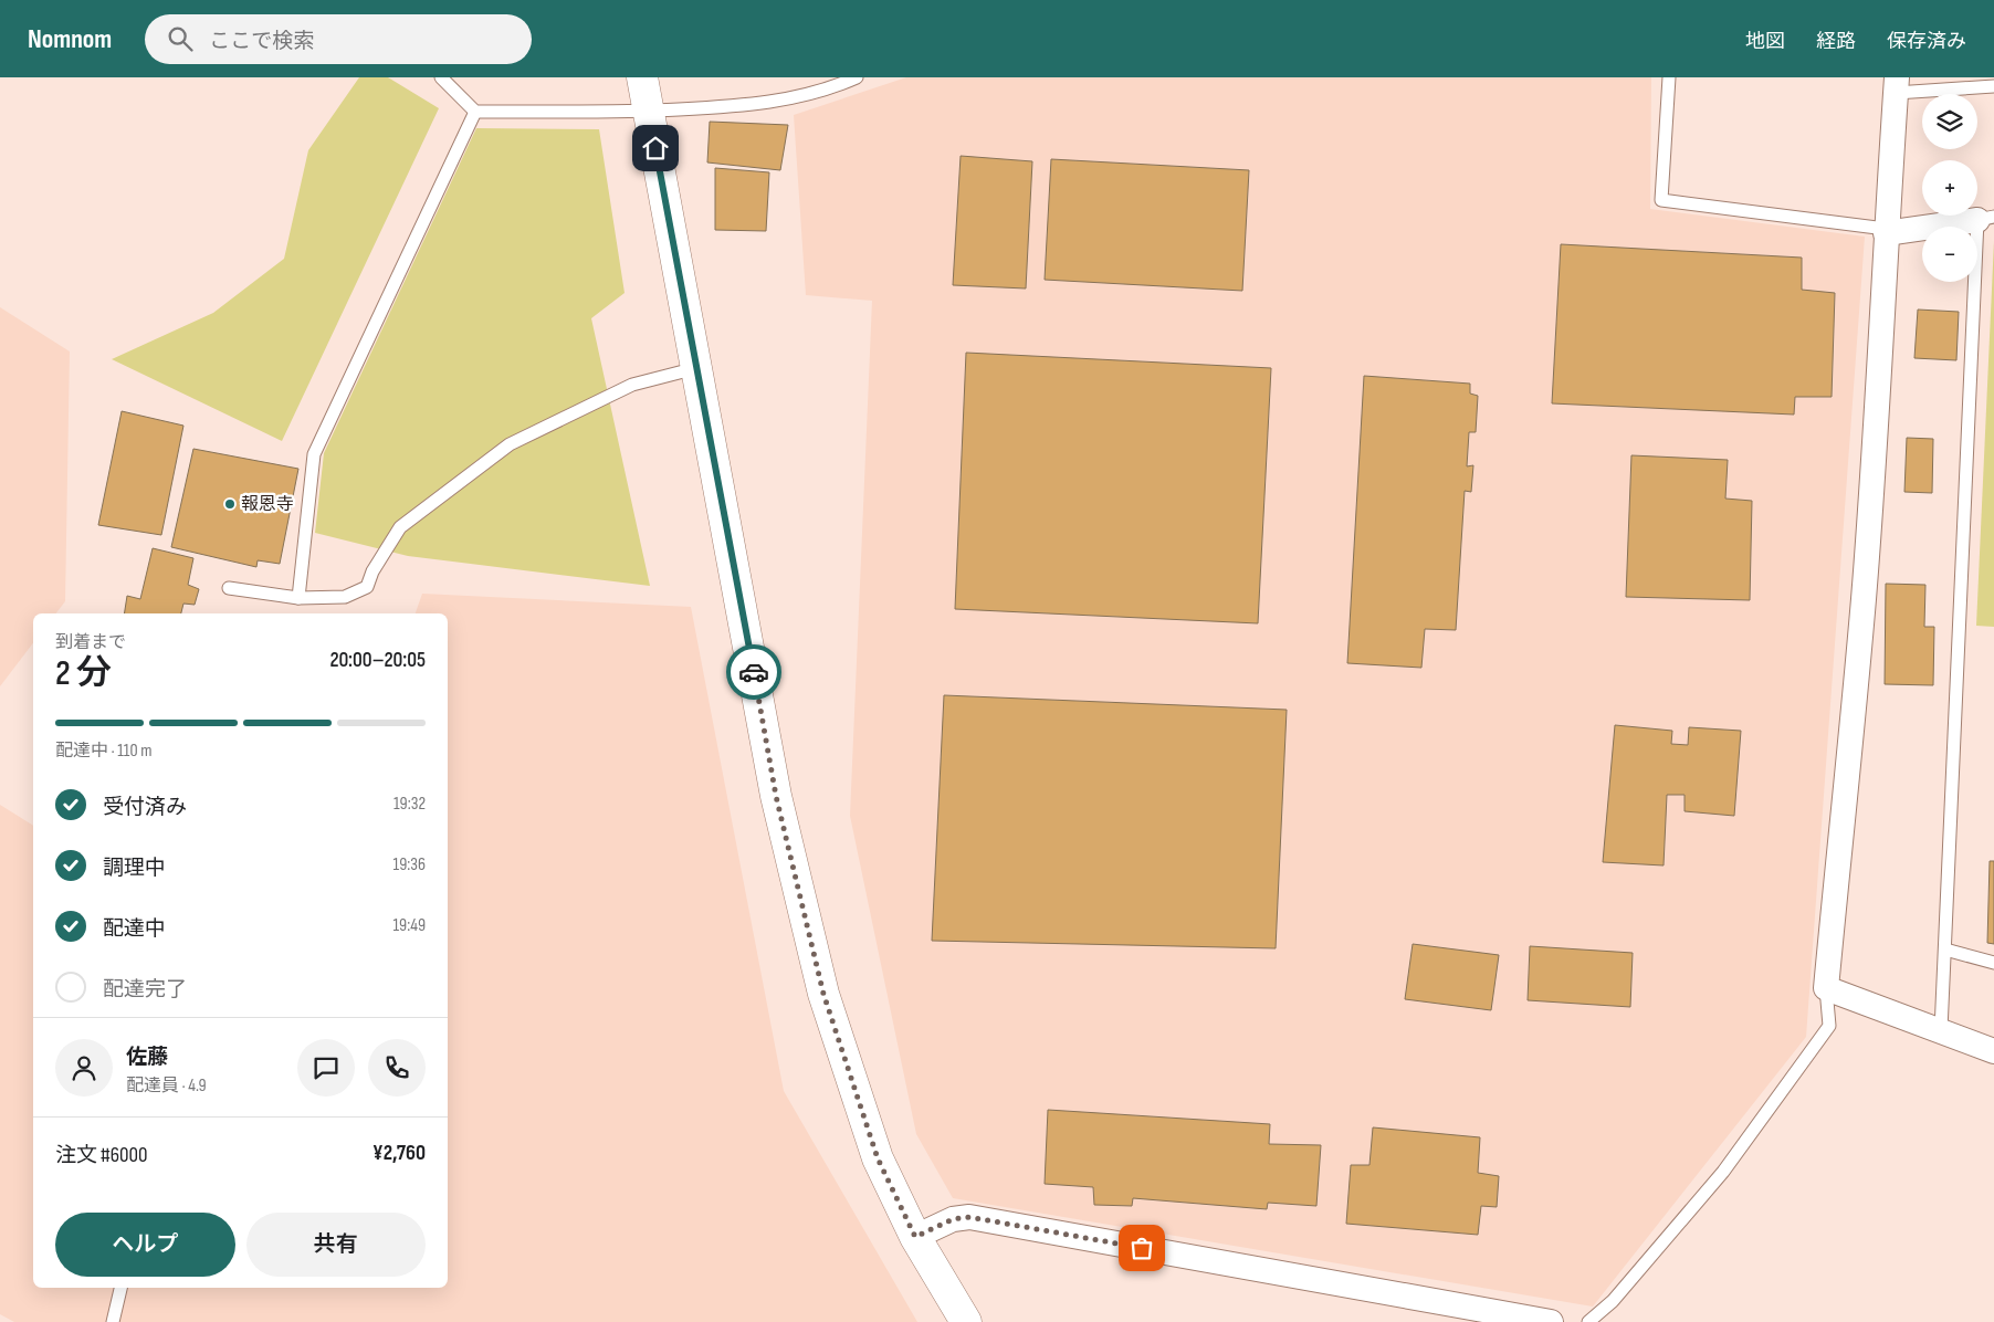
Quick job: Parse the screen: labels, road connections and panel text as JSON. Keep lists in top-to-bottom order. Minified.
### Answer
{"places":["報恩寺"],"page":{"header":"Nomnom","search":"ここで検索","nav":["地図","経路","保存済み"],"map_buttons":["+","−"],"heading":["2 分","到着まで","20:00–20:05"],"panel":["佐藤","配達員 · 4.9","注文 #6000","¥2,760"],"bar":"配達中 · 110 m","list":[["受付済み","19:32"],["調理中","19:36"],["配達中","19:49"],"配達完了"],"buttons":["ヘルプ","共有"]}}
